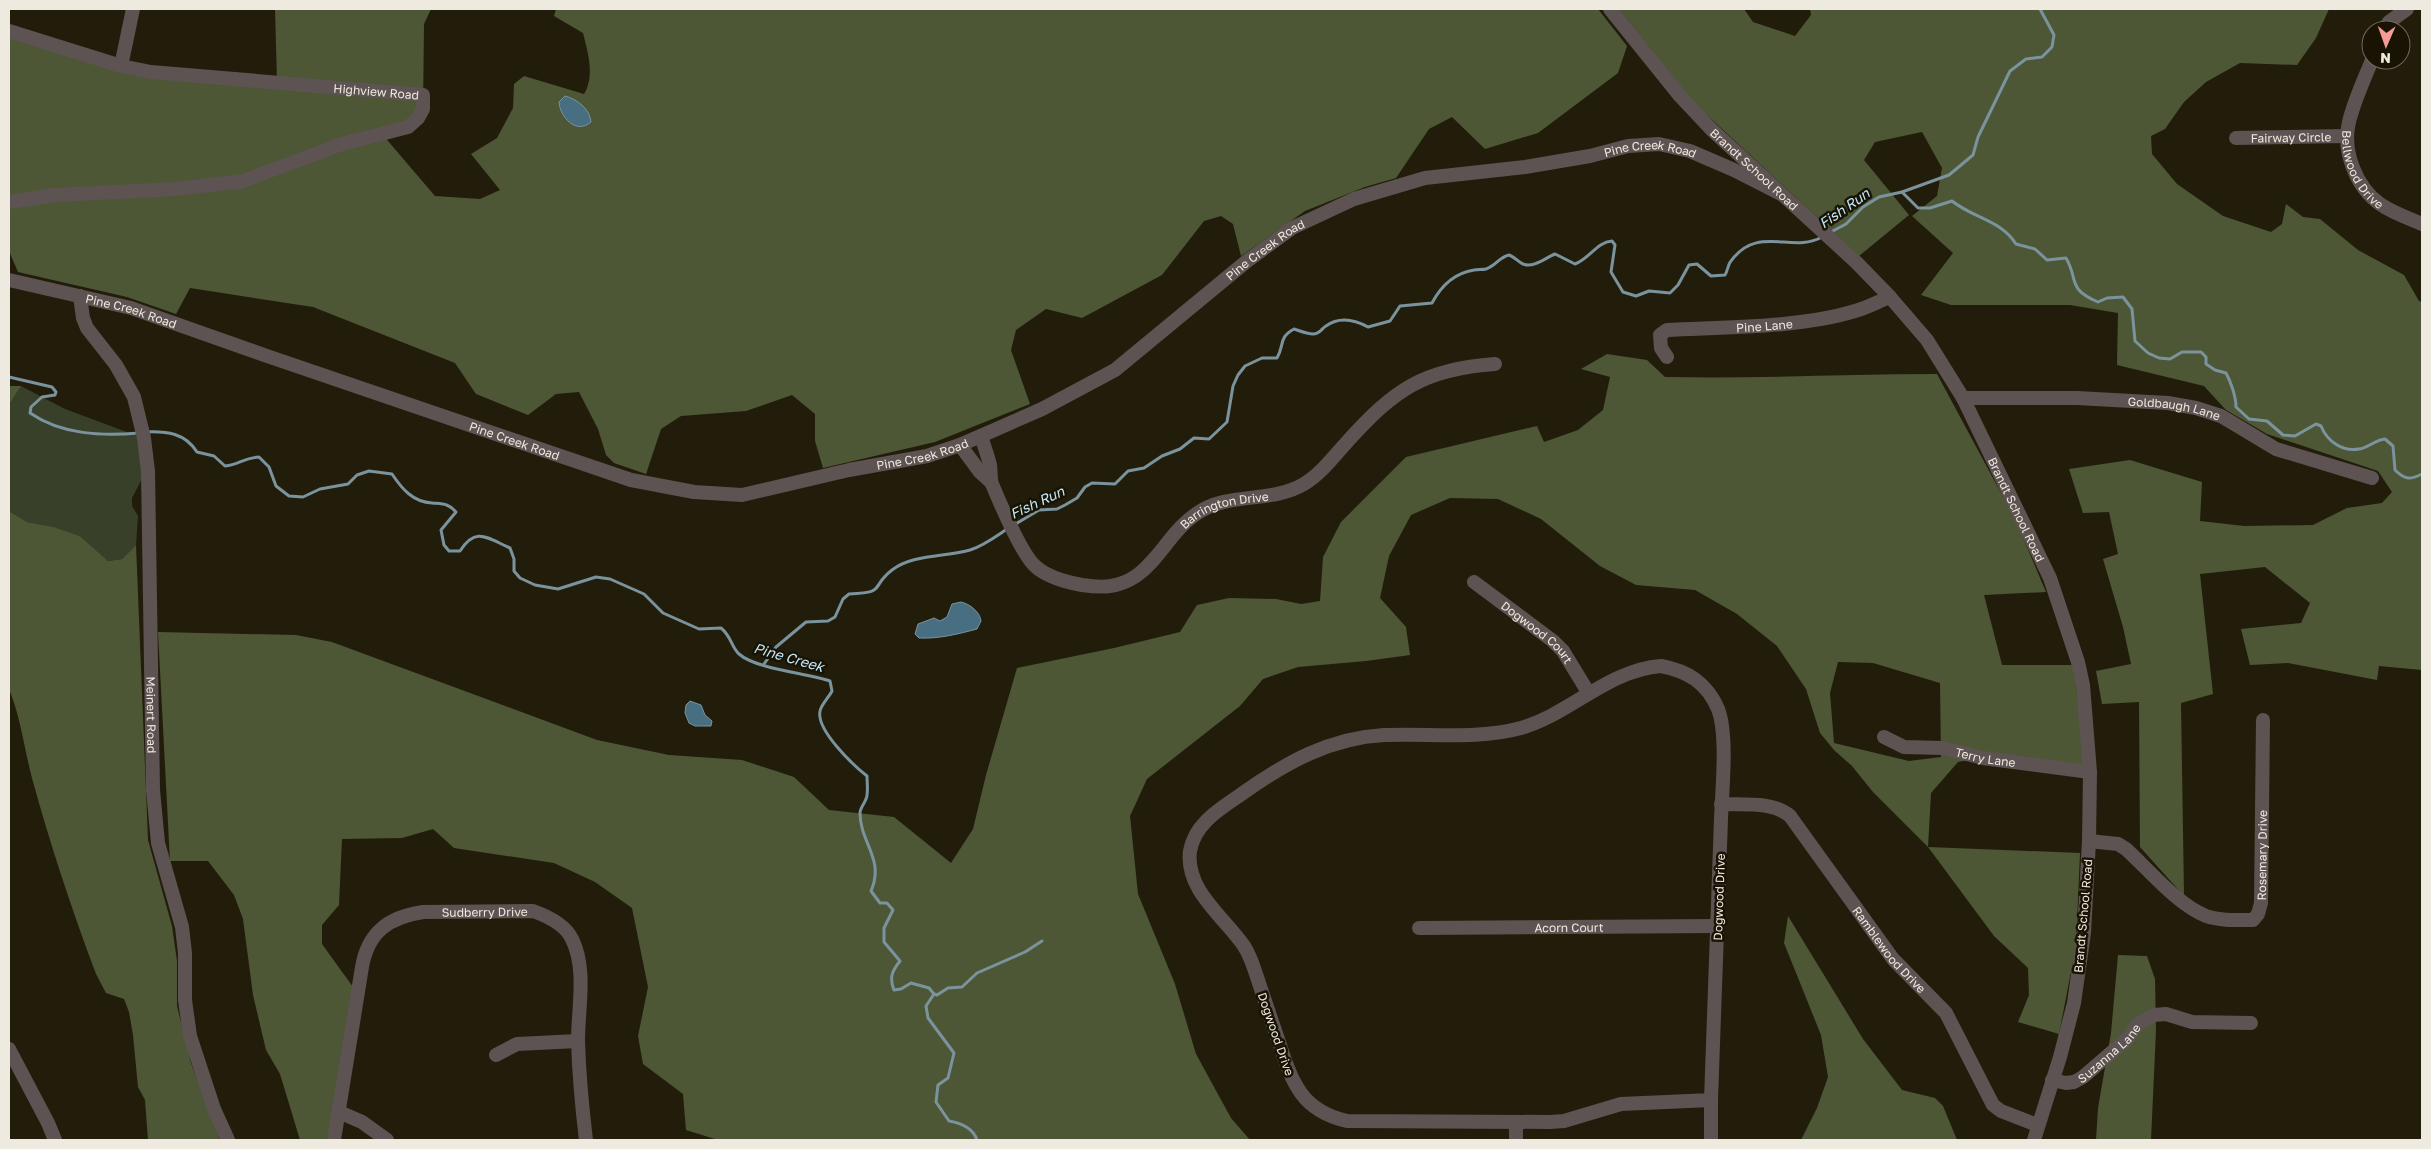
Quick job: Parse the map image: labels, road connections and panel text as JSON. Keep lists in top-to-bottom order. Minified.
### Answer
{"streets":{"street":["Highview Road","Fairway Circle","Pine Creek Road","Bellwood Drive","Brandt School Road","Pine Lane","Goldbaugh Lane","Barrington Drive","Dogwood Court","Meinert Road","Terry Lane","Rosemary Drive","Dogwood Drive","Sudberry Drive","Acorn Court","Ramblewood Drive","Suzanna Lane"]},"crossings":[["Fairway Circle","Bellwood Drive"],["Pine Creek Road","Brandt School Road"],["Pine Creek Road","Barrington Drive"],["Pine Creek Road","Meinert Road"],["Brandt School Road","Pine Lane"],["Brandt School Road","Goldbaugh Lane"],["Brandt School Road","Terry Lane"],["Brandt School Road","Rosemary Drive"],["Brandt School Road","Ramblewood Drive"],["Brandt School Road","Suzanna Lane"],["Dogwood Court","Dogwood Drive"],["Dogwood Drive","Acorn Court"],["Dogwood Drive","Ramblewood Drive"]],"water":["Fish Run","Pine Creek"],"north":"bottom"}
